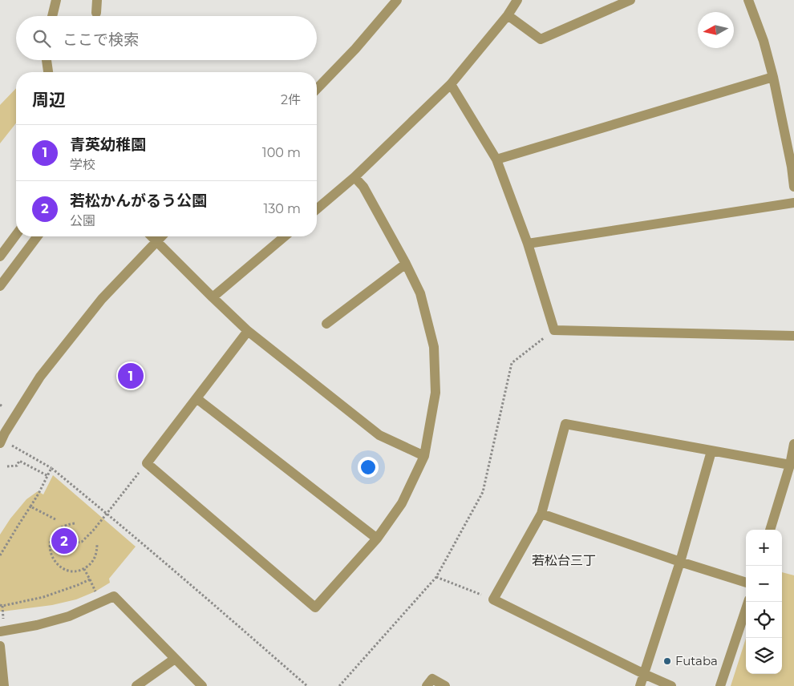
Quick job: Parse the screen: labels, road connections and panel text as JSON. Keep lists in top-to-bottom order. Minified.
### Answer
{"districts":["若松台三丁"],"places":["Futaba"],"north":"left","page":{"search":"ここで検索","heading":["周辺","2件"],"list":[{"mark":"1","name":"青英幼稚園","note":"学校","value":"100 m"},{"mark":"2","name":"若松かんがるう公園","note":"公園","value":"130 m"}],"pins":["1","2"],"map_buttons":["+","−"]}}
